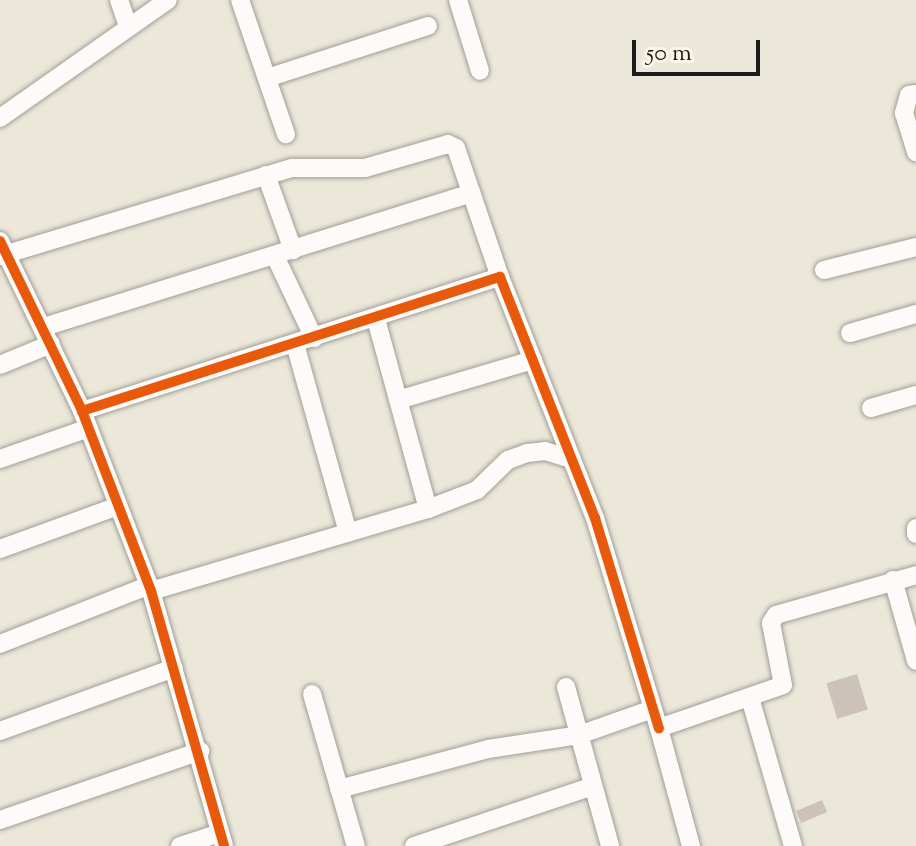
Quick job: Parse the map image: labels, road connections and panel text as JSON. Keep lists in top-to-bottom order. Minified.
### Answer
{"scale_bar":"50 m"}
